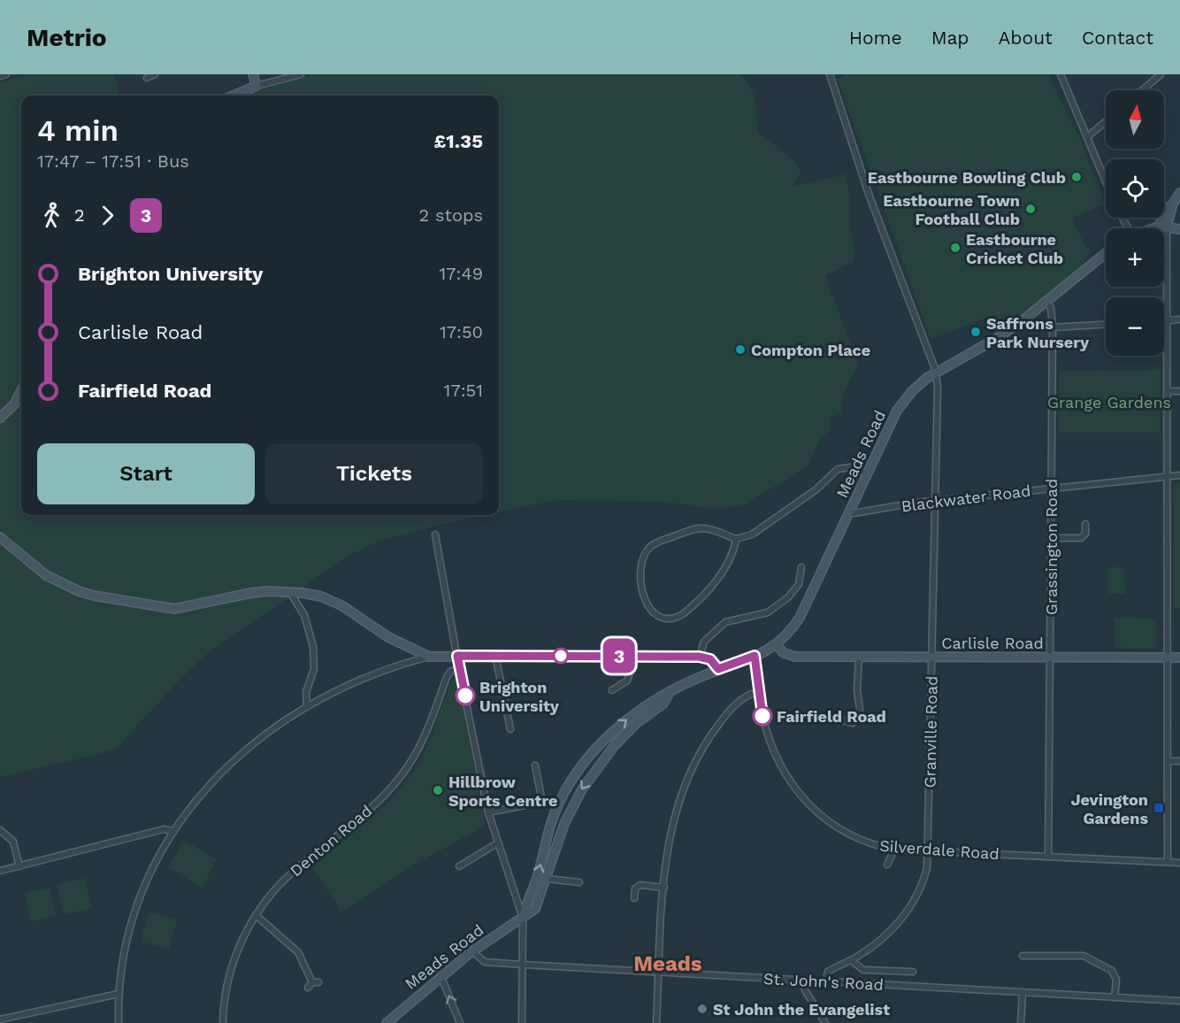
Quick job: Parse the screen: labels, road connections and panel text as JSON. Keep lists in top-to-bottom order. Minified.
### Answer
{"streets":{"street":["Meads Road","Blackwater Road","Grassington Road","Carlisle Road","Granville Road","Denton Road","Silverdale Road","St. John's Road"]},"crossings":[["Meads Road","Blackwater Road"],["Meads Road","Grassington Road"],["Meads Road","Carlisle Road"],["Meads Road","Granville Road"],["Meads Road","Silverdale Road"],["Meads Road","St. John's Road"],["Blackwater Road","Grassington Road"],["Blackwater Road","Granville Road"],["Grassington Road","Carlisle Road"],["Grassington Road","Silverdale Road"],["Carlisle Road","Granville Road"],["Granville Road","Silverdale Road"],["Granville Road","St. John's Road"]],"districts":["Meads"],"parks":["Grange Gardens"],"places":{"other":["Eastbourne Bowling Club","Eastbourne Town Football Club","Eastbourne Cricket Club","Saffrons Park Nursery","Compton Place","Brighton University","Fairfield Road","Hillbrow Sports Centre","St John the Evangelist"],"transit":["Jevington Gardens"]},"lines":["bus line 3"],"north":"top","page":{"header":"Metrio","nav":["Home","Map","About","Contact"],"on_map":"3","map_buttons":["+","−"],"heading":["4 min","17:47 – 17:51 · Bus","£1.35"],"legs":["2","3","2 stops"],"list":[{"name":"Brighton University","value":"17:49"},{"name":"Carlisle Road","value":"17:50"},{"name":"Fairfield Road","value":"17:51"}],"buttons":["Start","Tickets"]}}
